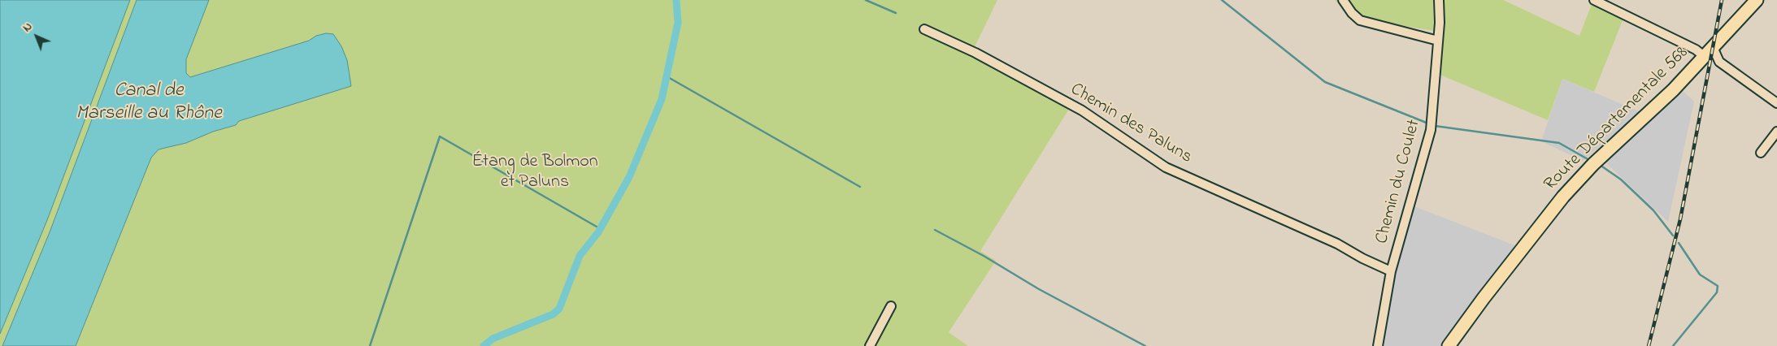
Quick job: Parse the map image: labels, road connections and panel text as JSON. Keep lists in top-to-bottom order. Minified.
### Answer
{"streets":{"main road":["Route Départementale 568"],"street":["Chemin des Paluns","Chemin du Coulet"]},"crossings":[["Chemin des Paluns","Chemin du Coulet"]],"water":["Canal de Marseille au Rhône"],"parks":["Étang de Bolmon et Paluns"],"north":"top left"}
